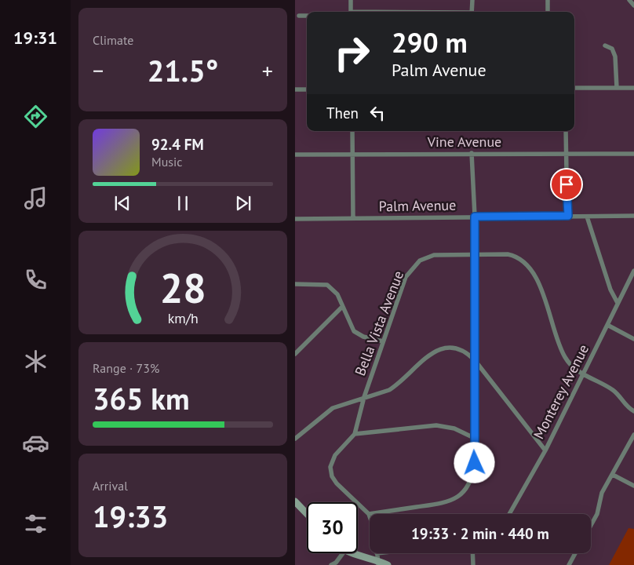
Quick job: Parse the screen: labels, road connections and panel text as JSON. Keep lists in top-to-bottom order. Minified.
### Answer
{"streets":{"street":["Vine Avenue","Palm Avenue","Bella Vista Avenue","Monterey Avenue"]},"crossings":[["Bella Vista Avenue","Monterey Avenue"]],"page":{"tabs":"19:31","tile":["Climate",["Range · 73%","365 km"],["Arrival","19:33"]],"turn":["290 m","Palm Avenue"],"heat":["−","21.5°","+"],"then":"Then","song":["92.4 FM","Music"],"limit":"30","trip":"19:33 · 2 min · 440 m","gauge":["28","km/h"]}}
